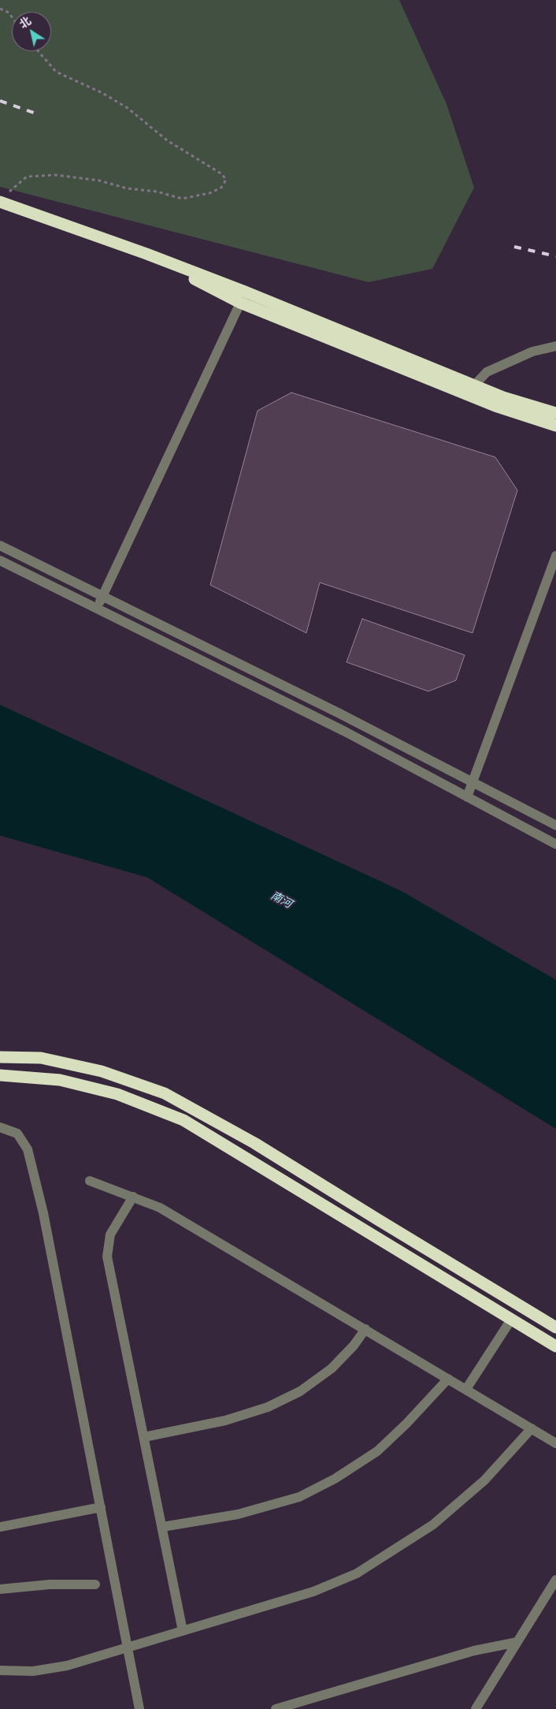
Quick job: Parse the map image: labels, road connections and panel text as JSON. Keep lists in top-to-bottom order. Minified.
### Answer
{"water":["南河"],"north":"top left"}
